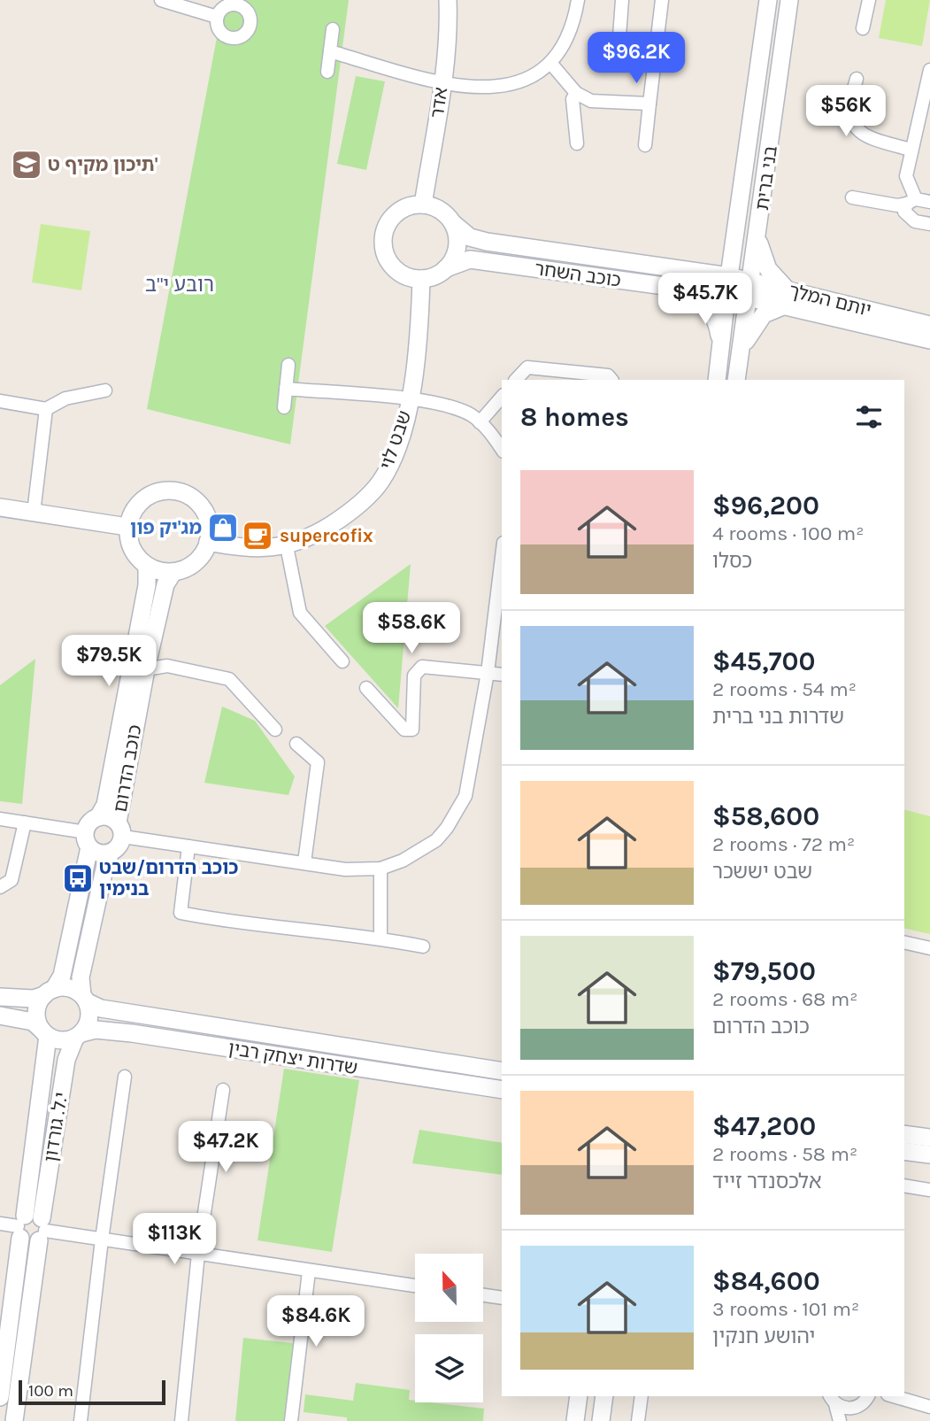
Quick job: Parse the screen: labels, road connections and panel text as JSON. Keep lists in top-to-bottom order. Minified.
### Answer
{"streets":{"street":["אדר","בני ברית","כוכב השחר","יותם המלך","שבט לוי","כוכב הדרום","שדרות יצחק רבין","י.ל. גורדון"]},"crossings":[["אדר","כוכב השחר"],["אדר","שבט לוי"],["בני ברית","כוכב השחר"],["בני ברית","יותם המלך"],["כוכב השחר","יותם המלך"],["כוכב השחר","שבט לוי"],["שבט לוי","כוכב הדרום"],["שדרות יצחק רבין","י.ל. גורדון"]],"districts":["רובע י\"ב"],"places":{"school or university":["תיכון מקיף ט'"],"shop":["מג'יק פון"],"cafe":["supercofix"],"bus stop":["כוכב הדרום/שבט בנימין"]},"scale_bar":"100 m","north":"top","page":{"price":["$96.2K","$56K","$45.7K","$58.6K","$79.5K","$47.2K","$113K","$84.6K"],"heading":"8 homes","list":[{"name":"$96,200","note":"4 rooms · 100 m² · כסלו"},{"name":"$45,700","note":"2 rooms · 54 m² · שדרות בני ברית"},{"name":"$58,600","note":"2 rooms · 72 m² · שבט יששכר"},{"name":"$79,500","note":"2 rooms · 68 m² · כוכב הדרום"},{"name":"$47,200","note":"2 rooms · 58 m² · אלכסנדר זייד"},{"name":"$84,600","note":"3 rooms · 101 m² · יהושע חנקין"}],"scale":"100 m"}}
